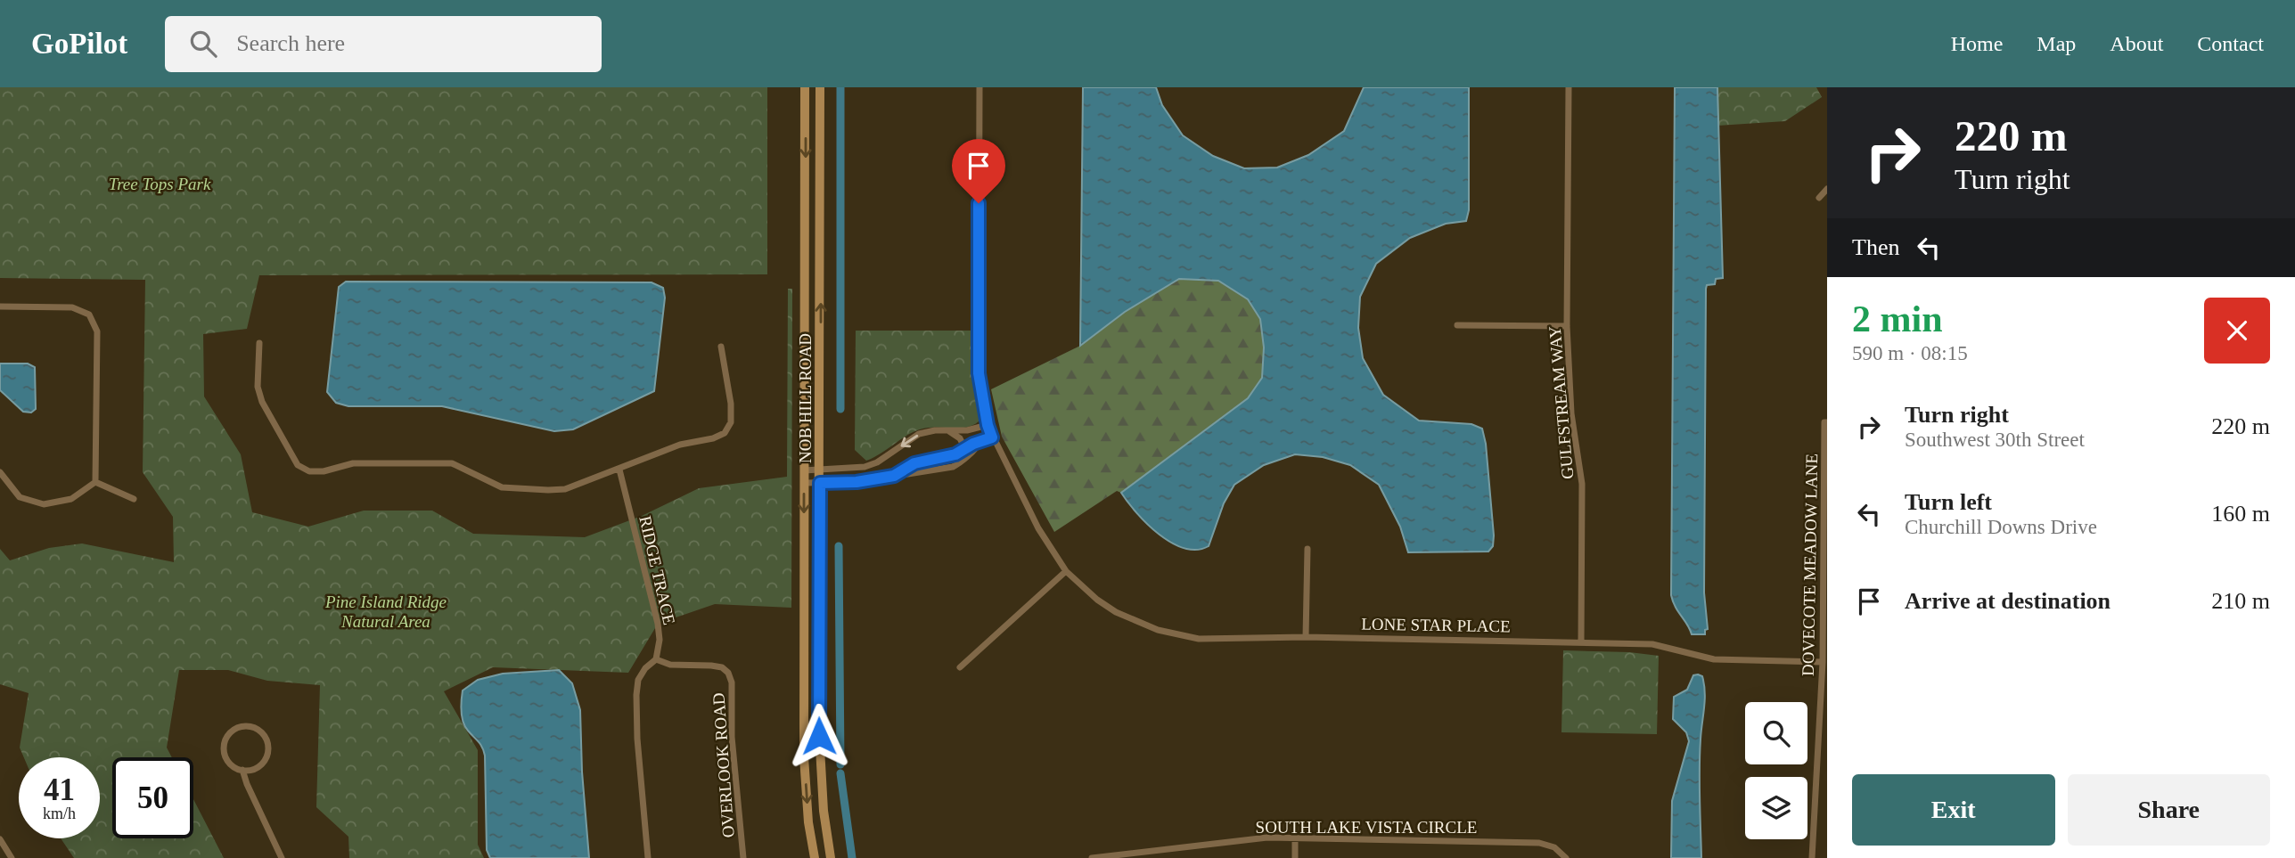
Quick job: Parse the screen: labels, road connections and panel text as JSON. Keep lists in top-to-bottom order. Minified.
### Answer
{"streets":{"main road":["NOB HILL ROAD"],"street":["GULFSTREAM WAY","DOVECOTE MEADOW LANE","RIDGE TRACE","LONE STAR PLACE","OVERLOOK ROAD","SOUTH LAKE VISTA CIRCLE"]},"crossings":[["GULFSTREAM WAY","LONE STAR PLACE"],["DOVECOTE MEADOW LANE","LONE STAR PLACE"],["RIDGE TRACE","OVERLOOK ROAD"]],"parks":["Tree Tops Park","Pine Island Ridge Natural Area"],"page":{"header":"GoPilot","search":"Search here","nav":["Home","Map","About","Contact"],"turn":["220 m","Turn right"],"then":"Then","heading":["2 min","590 m · 08:15"],"list":[{"name":"Turn right","note":"Southwest 30th Street","value":"220 m"},{"name":"Turn left","note":"Churchill Downs Drive","value":"160 m"},{"name":"Arrive at destination","value":"210 m"}],"speed":"41 km/h","limit":"50","buttons":["Exit","Share"]}}
